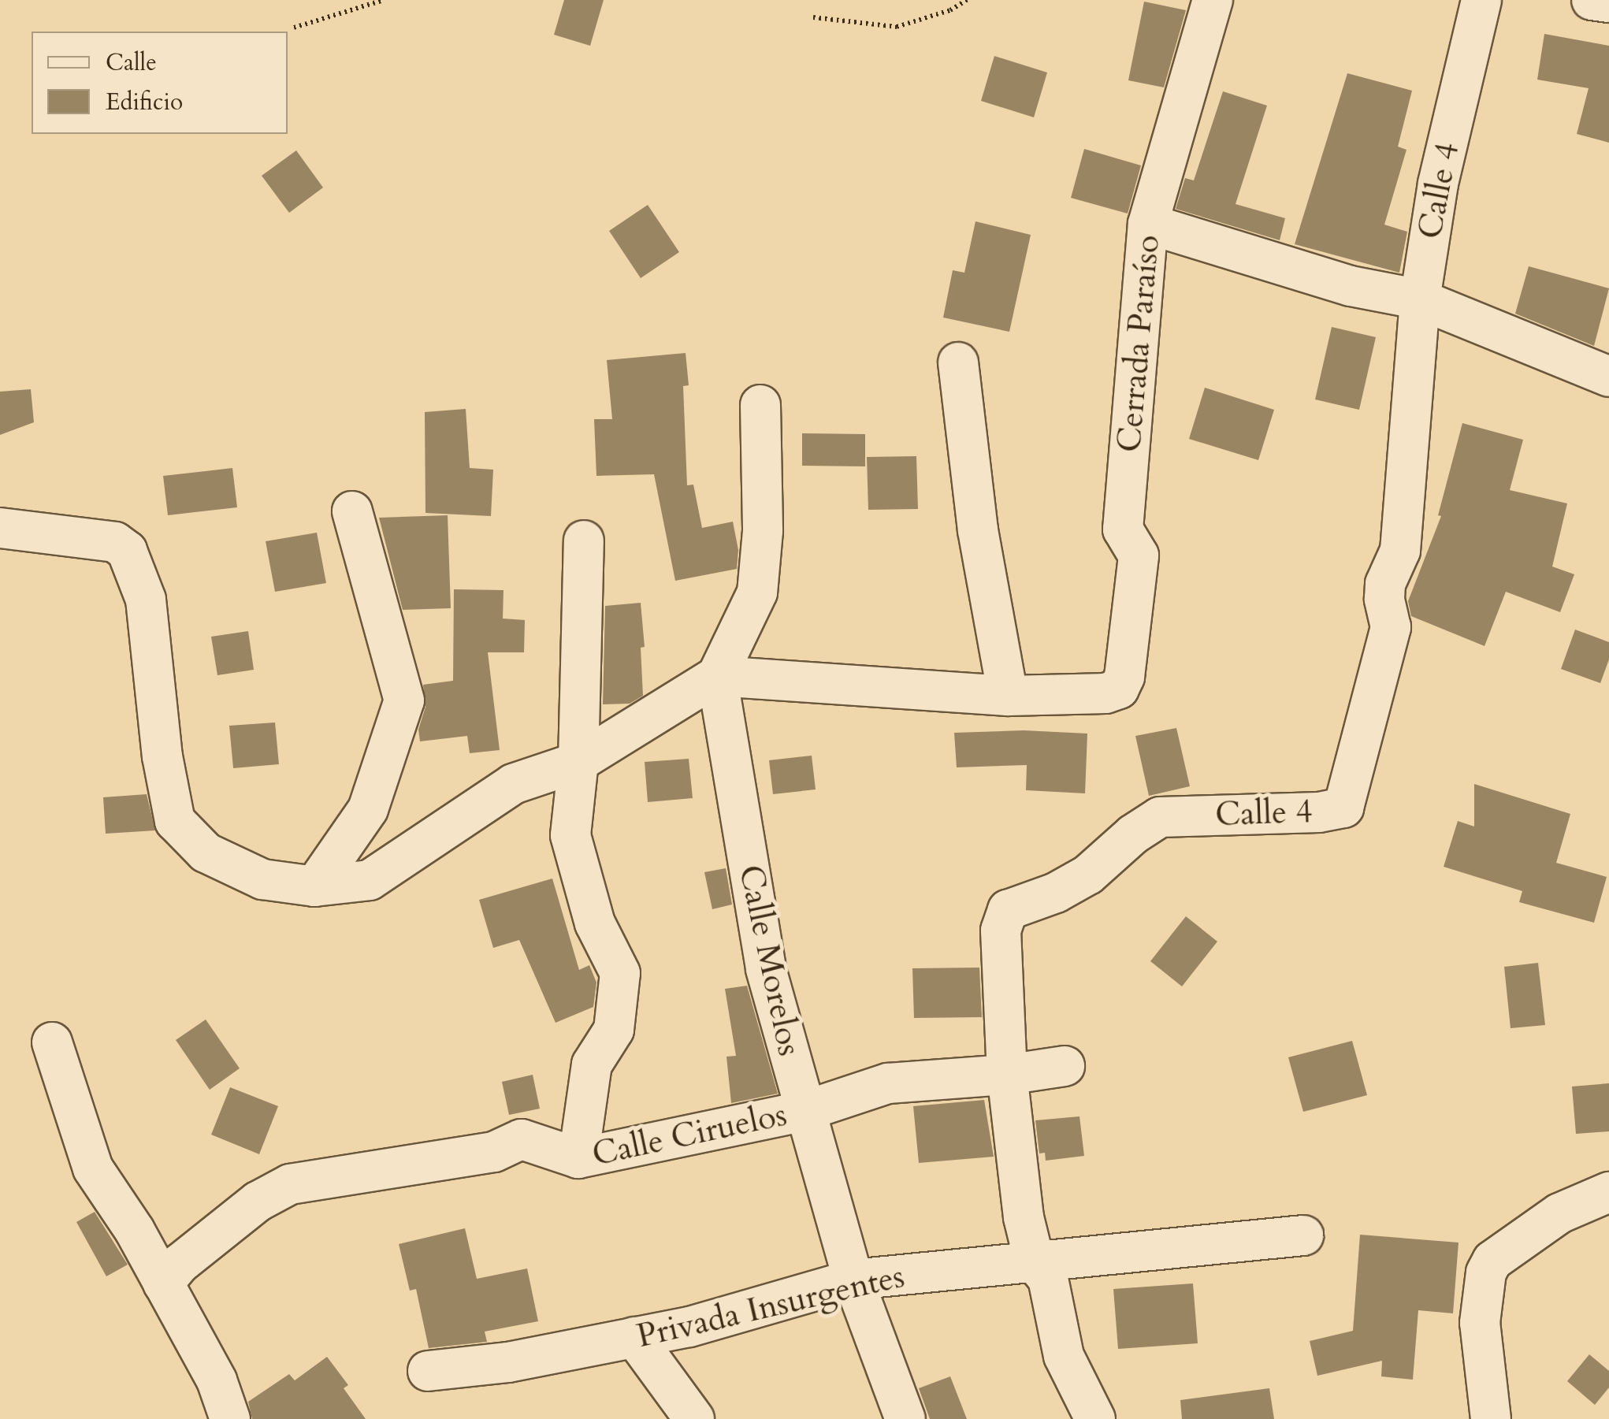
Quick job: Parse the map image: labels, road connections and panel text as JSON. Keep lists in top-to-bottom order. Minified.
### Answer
{"streets":{"street":["Calle 4","Cerrada Paraíso","Calle Morelos","Calle Ciruelos","Privada Insurgentes"]},"crossings":[["Calle 4","Calle Ciruelos"],["Calle 4","Privada Insurgentes"],["Calle Morelos","Calle Ciruelos"],["Calle Morelos","Privada Insurgentes"]],"legend":["Calle","Edificio"]}
